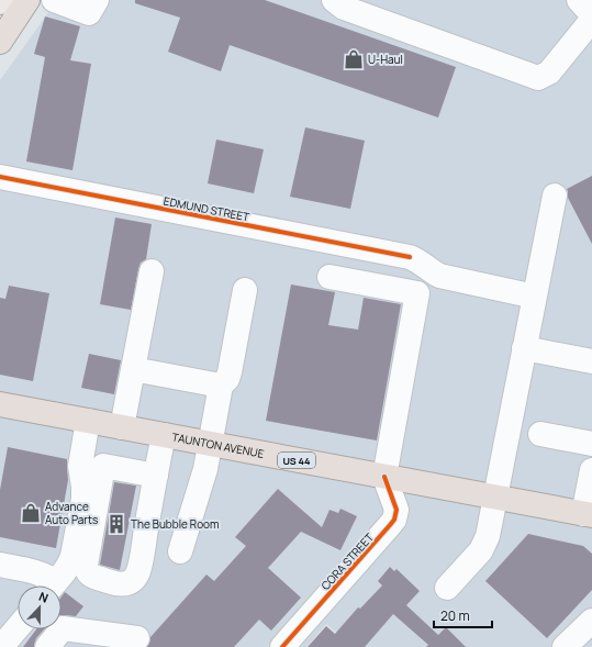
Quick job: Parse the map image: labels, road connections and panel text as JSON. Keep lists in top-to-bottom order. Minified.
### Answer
{"streets":{"highway":["TAUNTON AVENUE","US 44"],"street":["EDMUND STREET","CORA STREET"]},"crossings":[["TAUNTON AVENUE","CORA STREET"]],"places":{"shop":["U-Haul","Advance Auto Parts"],"building":["The Bubble Room"]},"scale_bar":"20 m","north":"top"}
